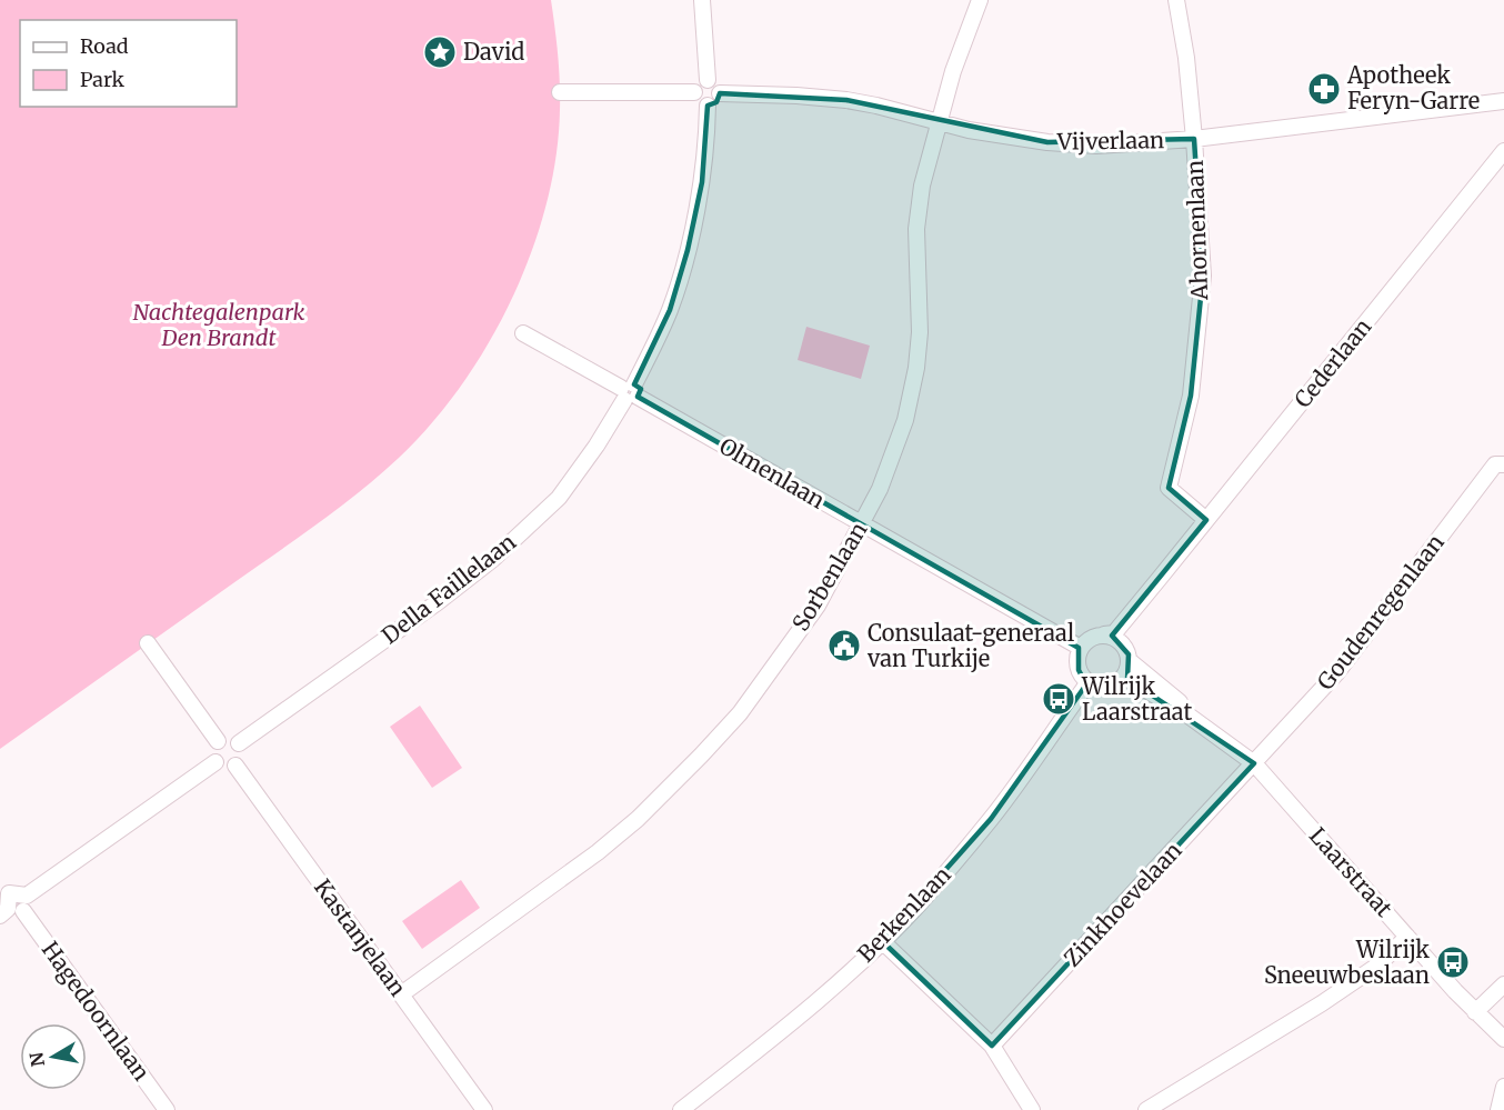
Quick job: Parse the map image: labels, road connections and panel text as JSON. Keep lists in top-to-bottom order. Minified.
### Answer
{"streets":{"street":["Vijverlaan","Ahornenlaan","Cederlaan","Olmenlaan","Sorbenlaan","Della Faillelaan","Goudenregenlaan","Laarstraat","Zinkhoevelaan","Berkenlaan","Kastanjelaan","Hagedoornlaan"]},"crossings":[["Vijverlaan","Ahornenlaan"],["Vijverlaan","Sorbenlaan"],["Vijverlaan","Della Faillelaan"],["Ahornenlaan","Cederlaan"],["Cederlaan","Olmenlaan"],["Cederlaan","Laarstraat"],["Cederlaan","Berkenlaan"],["Olmenlaan","Sorbenlaan"],["Olmenlaan","Della Faillelaan"],["Olmenlaan","Laarstraat"],["Olmenlaan","Berkenlaan"],["Sorbenlaan","Kastanjelaan"],["Della Faillelaan","Kastanjelaan"],["Goudenregenlaan","Laarstraat"],["Goudenregenlaan","Zinkhoevelaan"],["Laarstraat","Zinkhoevelaan"],["Laarstraat","Berkenlaan"]],"parks":["Nachtegalenpark Den Brandt"],"places":{"place":["David"],"pharmacy":["Apotheek Feryn-Garre"],"public building":["Consulaat-generaal van Turkije"],"bus stop":["Wilrijk Laarstraat","Wilrijk Sneeuwbeslaan"]},"legend":["Road","Park"],"north":"left"}
